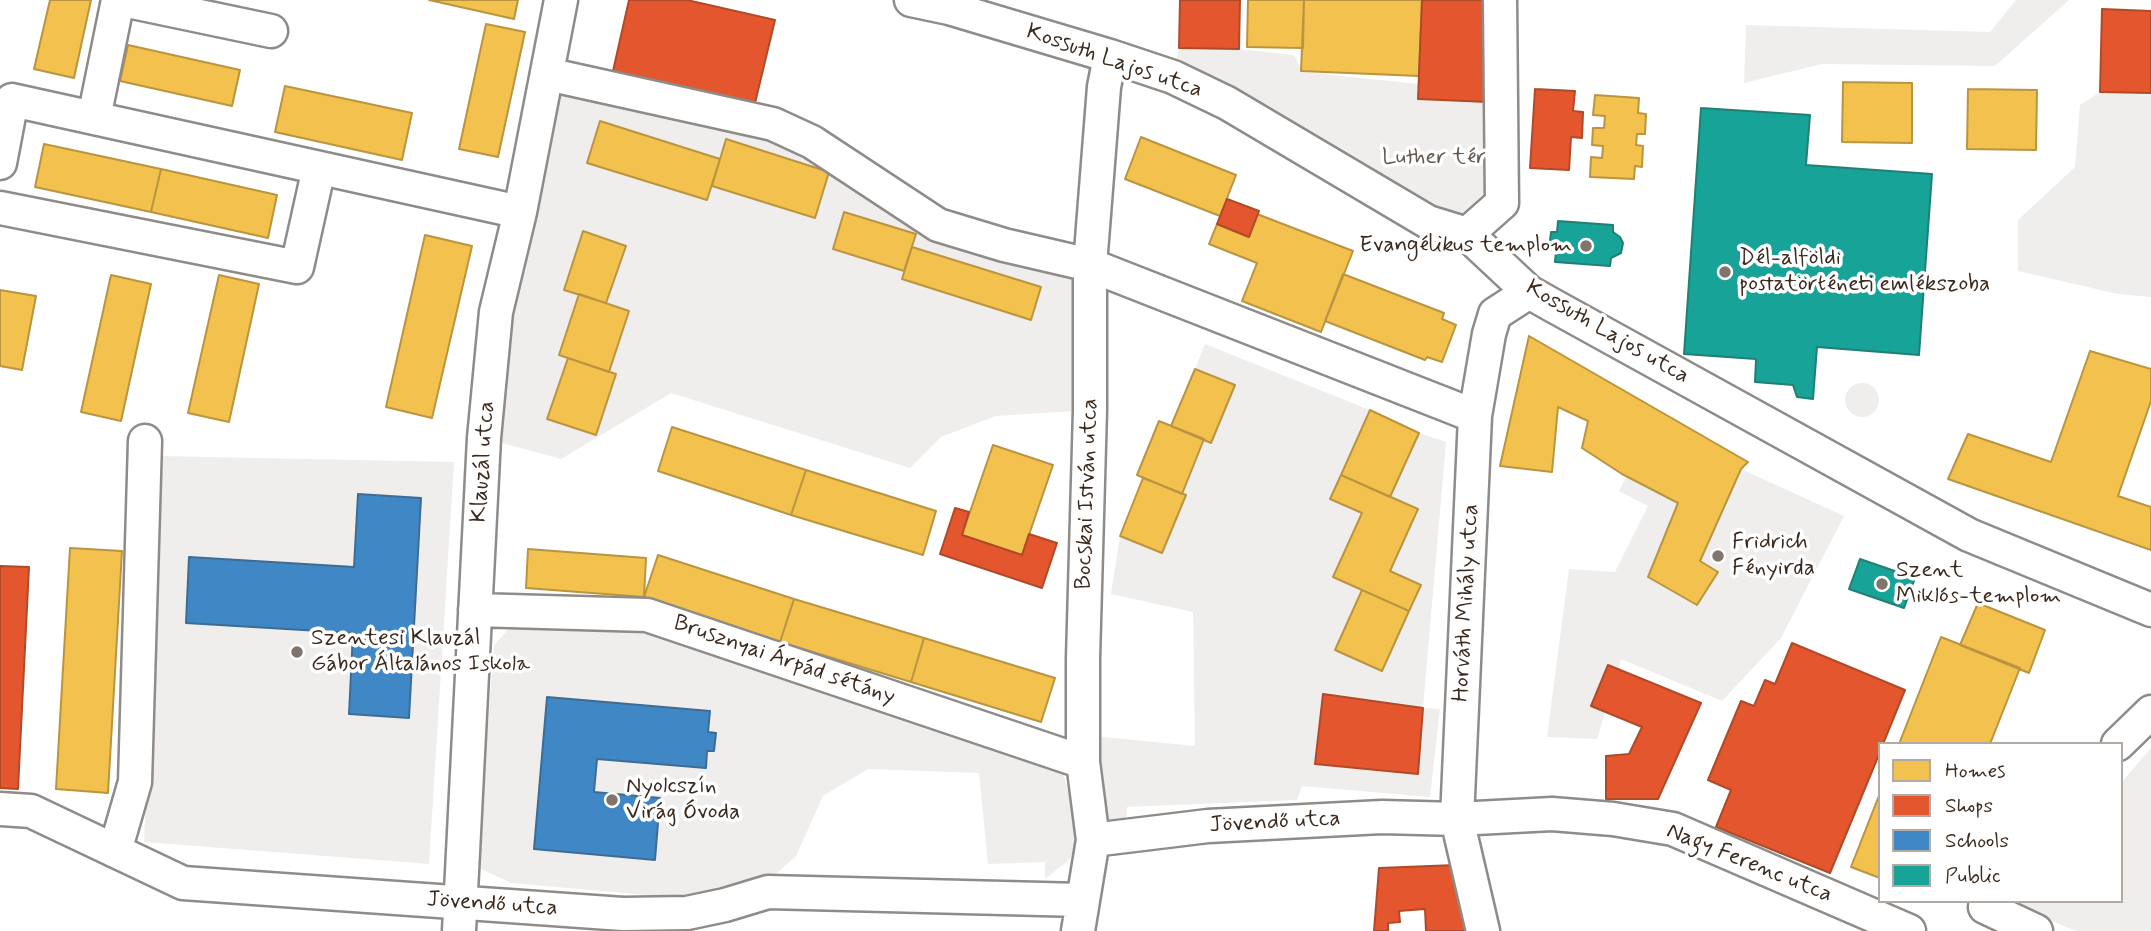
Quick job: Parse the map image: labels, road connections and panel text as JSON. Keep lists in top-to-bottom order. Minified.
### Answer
{"streets":{"street":["Kossuth Lajos utca","Klauzál utca","Bocskai István utca","Horváth Mihály utca","Brusznyai Árpád sétány","Jövendő utca","Nagy Ferenc utca"]},"crossings":[["Kossuth Lajos utca","Bocskai István utca"],["Kossuth Lajos utca","Horváth Mihály utca"],["Klauzál utca","Brusznyai Árpád sétány"],["Klauzál utca","Jövendő utca"],["Bocskai István utca","Brusznyai Árpád sétány"],["Bocskai István utca","Jövendő utca"],["Horváth Mihály utca","Jövendő utca"],["Horváth Mihály utca","Nagy Ferenc utca"],["Jövendő utca","Nagy Ferenc utca"]],"parks":["Luther tér"],"places":["Evangélikus templom","Dél-alföldi postatörténeti emlékszoba","Fridrich Fényirda","Szent Miklós-templom","Szentesi Klauzál Gábor Általános Iskola","Nyolcszín Virág Óvoda"],"legend":["Homes","Shops","Schools","Public"]}
